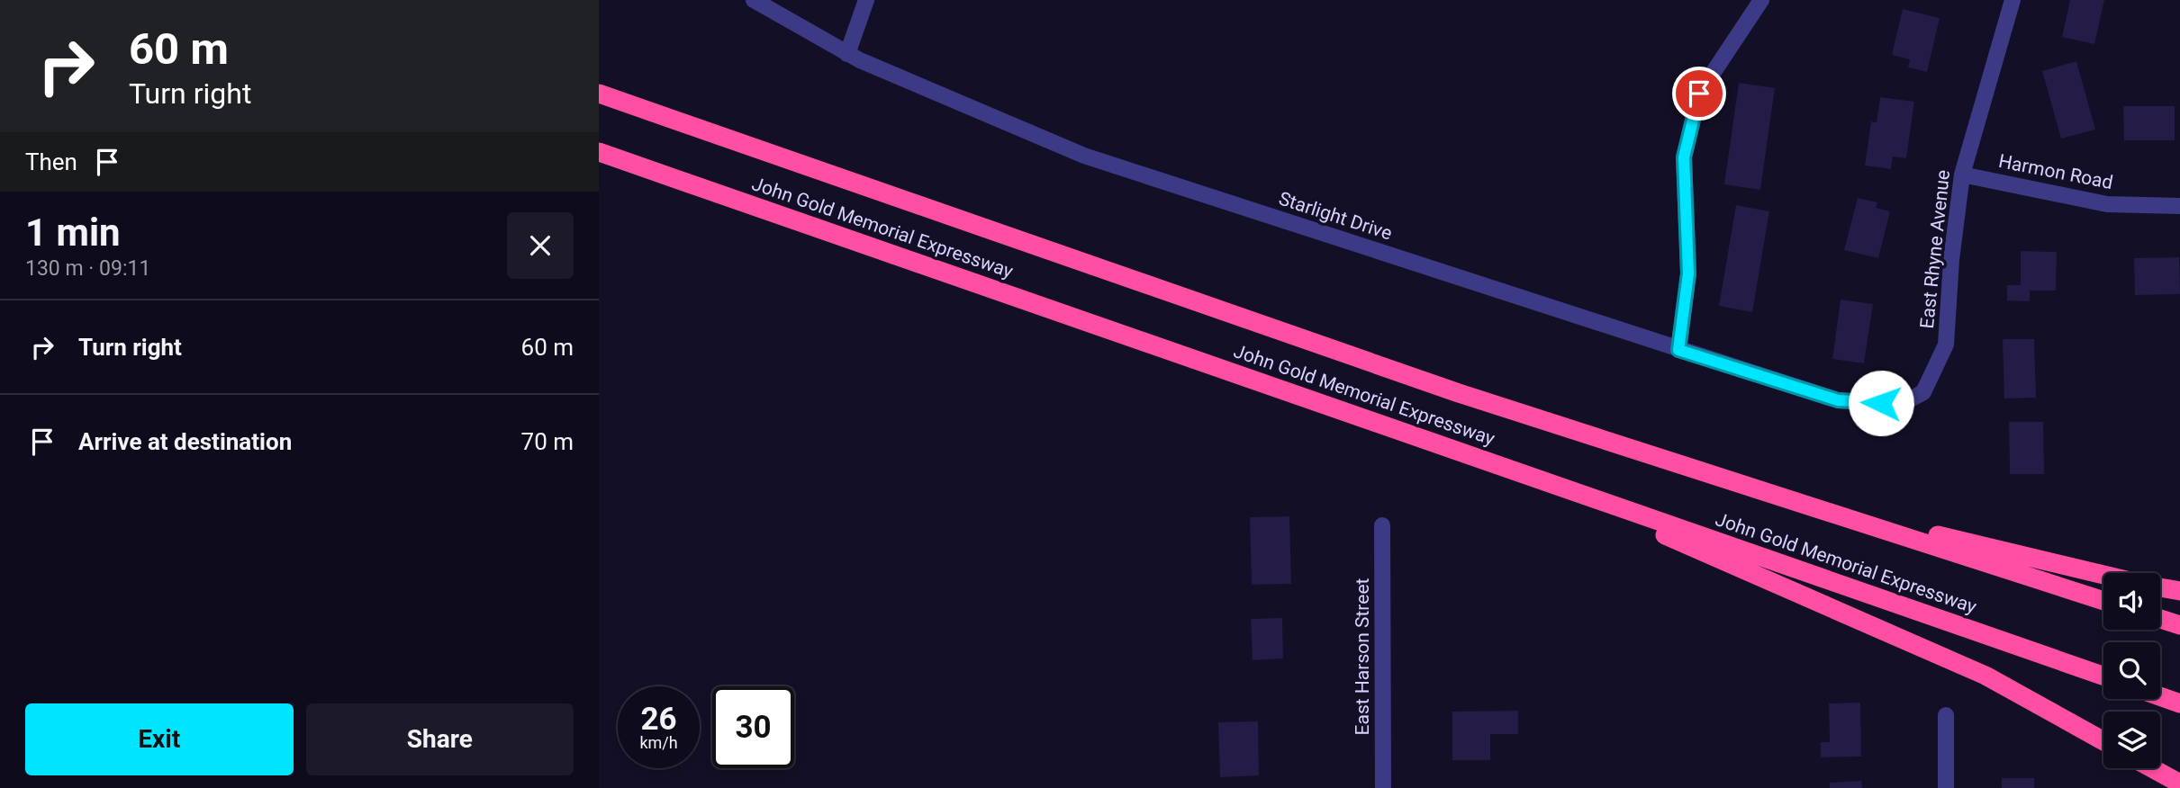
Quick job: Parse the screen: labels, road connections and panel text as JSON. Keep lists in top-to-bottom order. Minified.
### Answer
{"streets":{"highway":["John Gold Memorial Expressway"],"street":["Harmon Road","Starlight Drive","East Rhyne Avenue","East Harson Street"]},"crossings":[["Harmon Road","East Rhyne Avenue"],["Starlight Drive","East Rhyne Avenue"]],"page":{"turn":["60 m","Turn right"],"then":"Then","heading":["1 min","130 m · 09:11"],"list":[{"name":"Turn right","value":"60 m"},{"name":"Arrive at destination","value":"70 m"}],"speed":"26 km/h","limit":"30","buttons":["Exit","Share"]}}
